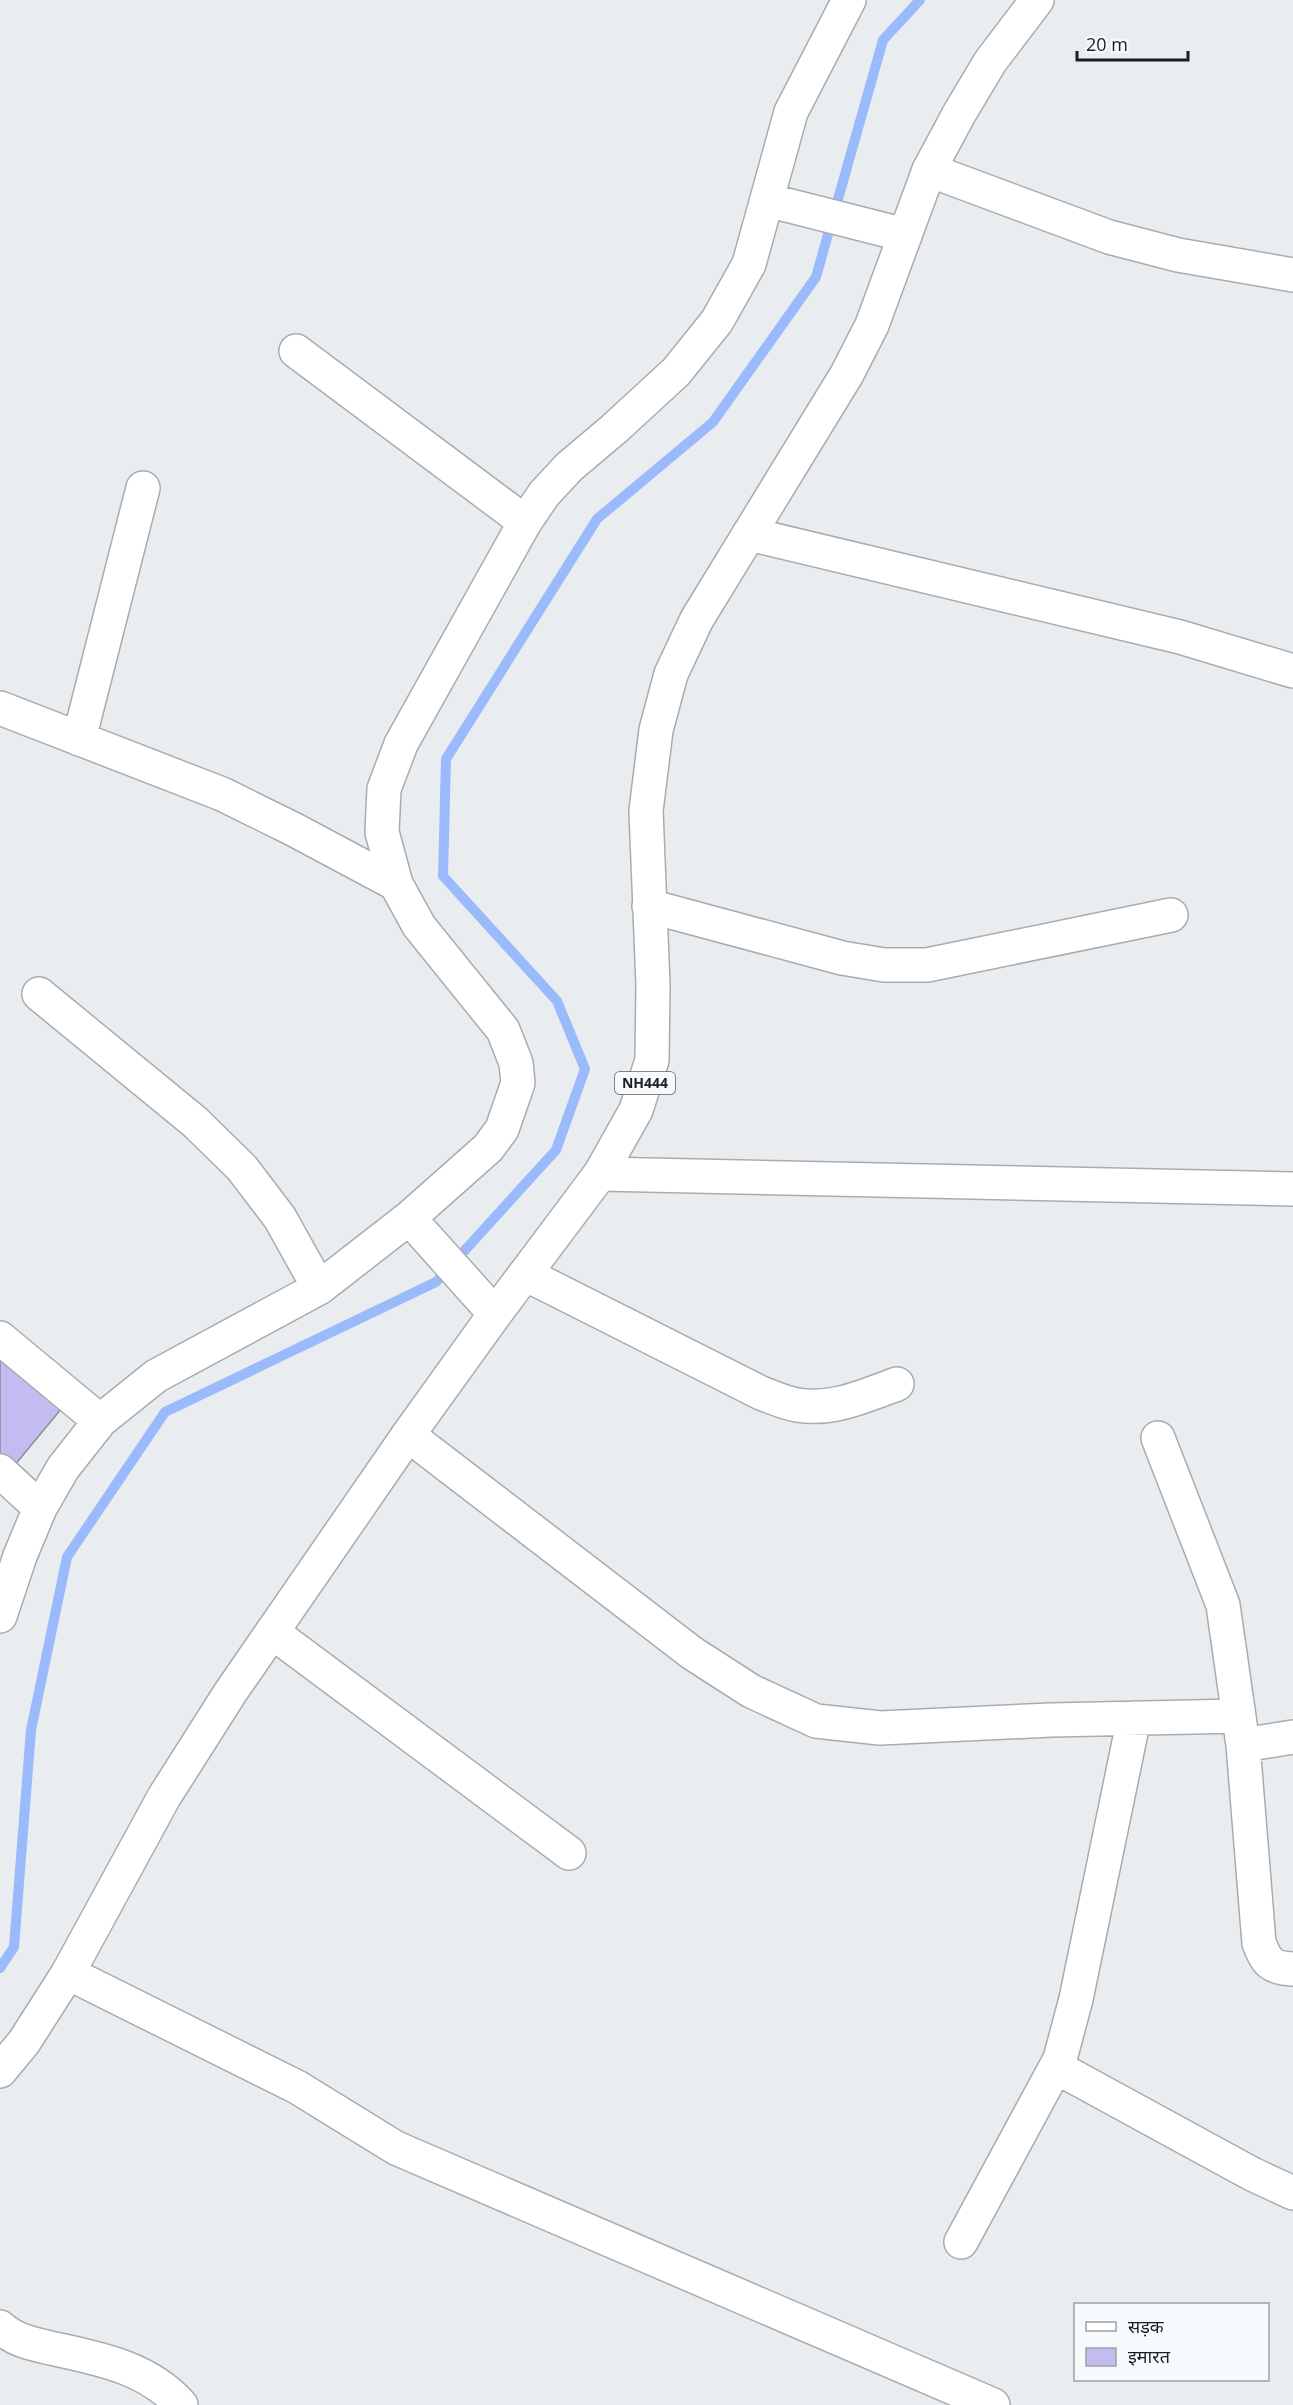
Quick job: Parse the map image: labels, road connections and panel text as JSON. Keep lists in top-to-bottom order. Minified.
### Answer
{"streets":{"main road":["NH444"]},"legend":["सड़क","इमारत"],"scale_bar":"20 m"}
